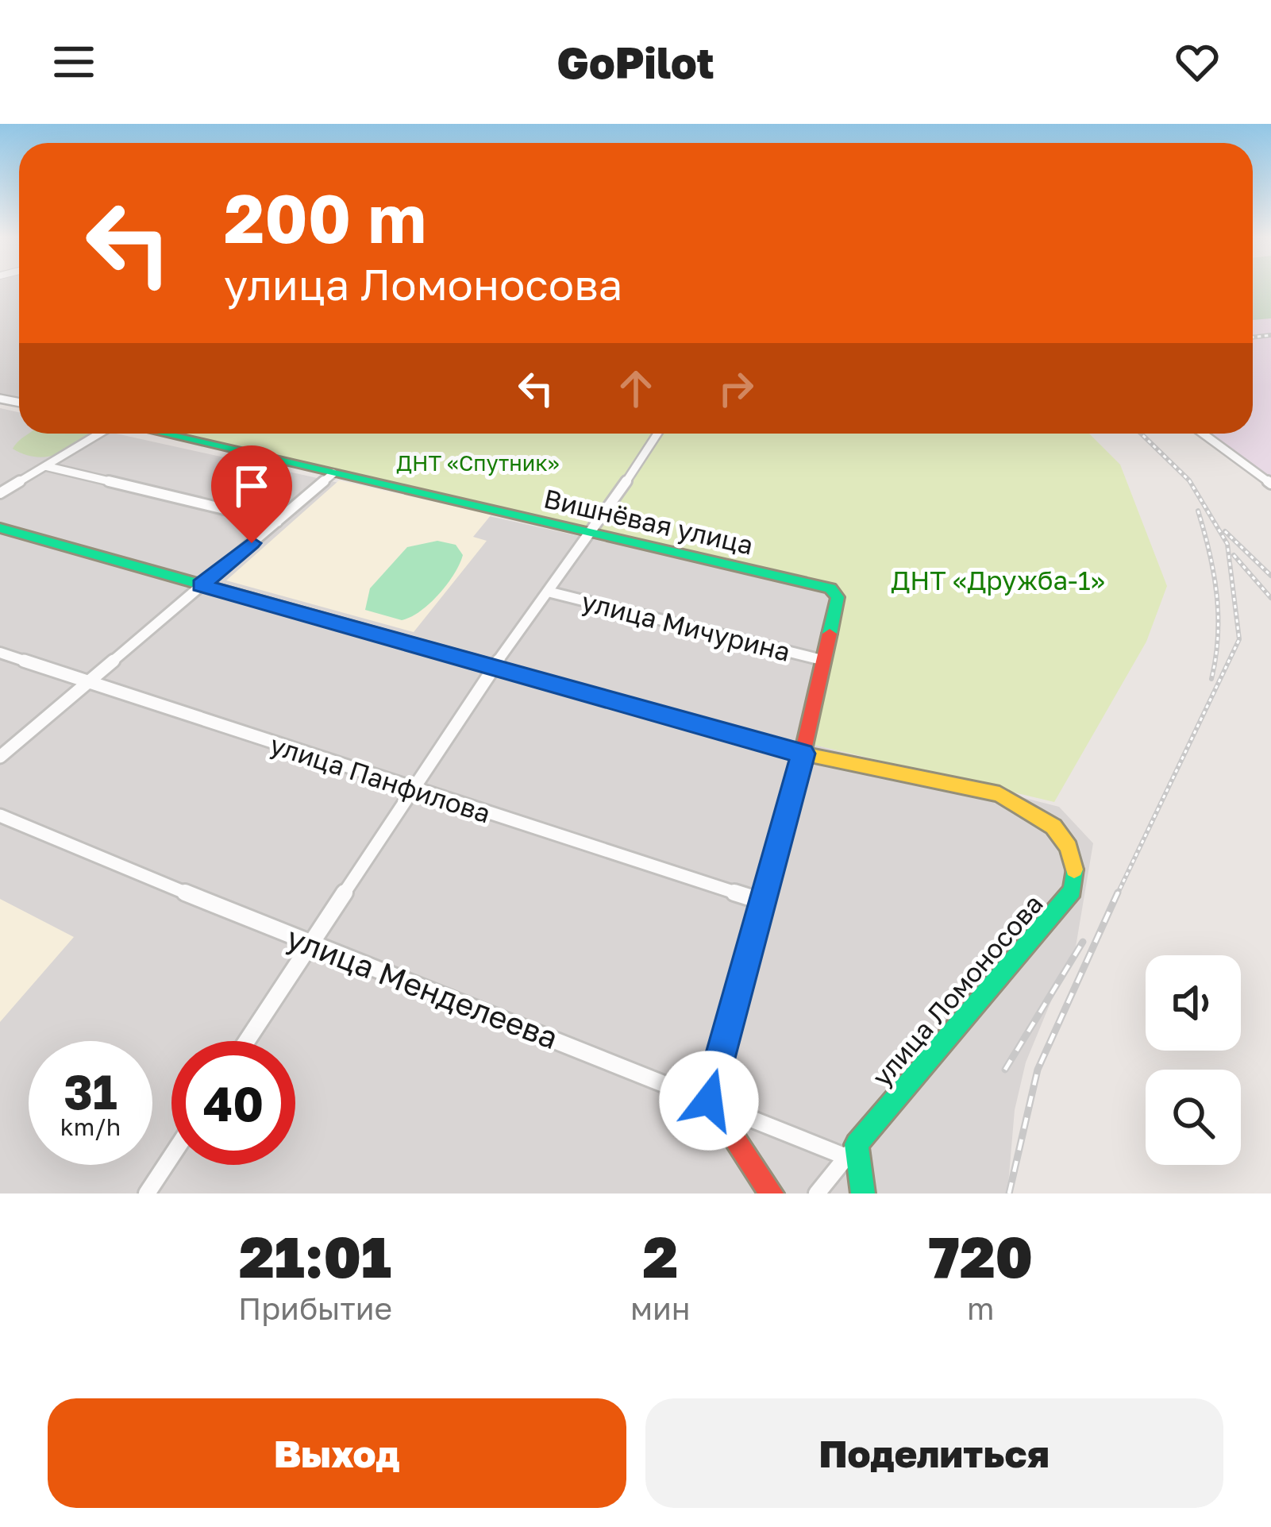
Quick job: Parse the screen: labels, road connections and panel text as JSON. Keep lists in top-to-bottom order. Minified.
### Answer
{"streets":{"street":["Вишнёвая улица","улица Мичурина","улица Панфилова","улица Менделеева","улица Ломоносова"]},"crossings":[["Вишнёвая улица","улица Мичурина"],["улица Менделеева","улица Ломоносова"]],"parks":["ДНТ «Спутник»","ДНТ «Дружба-1»"],"page":{"header":"GoPilot","turn":["200 m","улица Ломоносова"],"speed":"31 km/h","limit":"40","eta":["21:01","Прибытие","2","мин","720","m"],"buttons":["Выход","Поделиться"]}}
